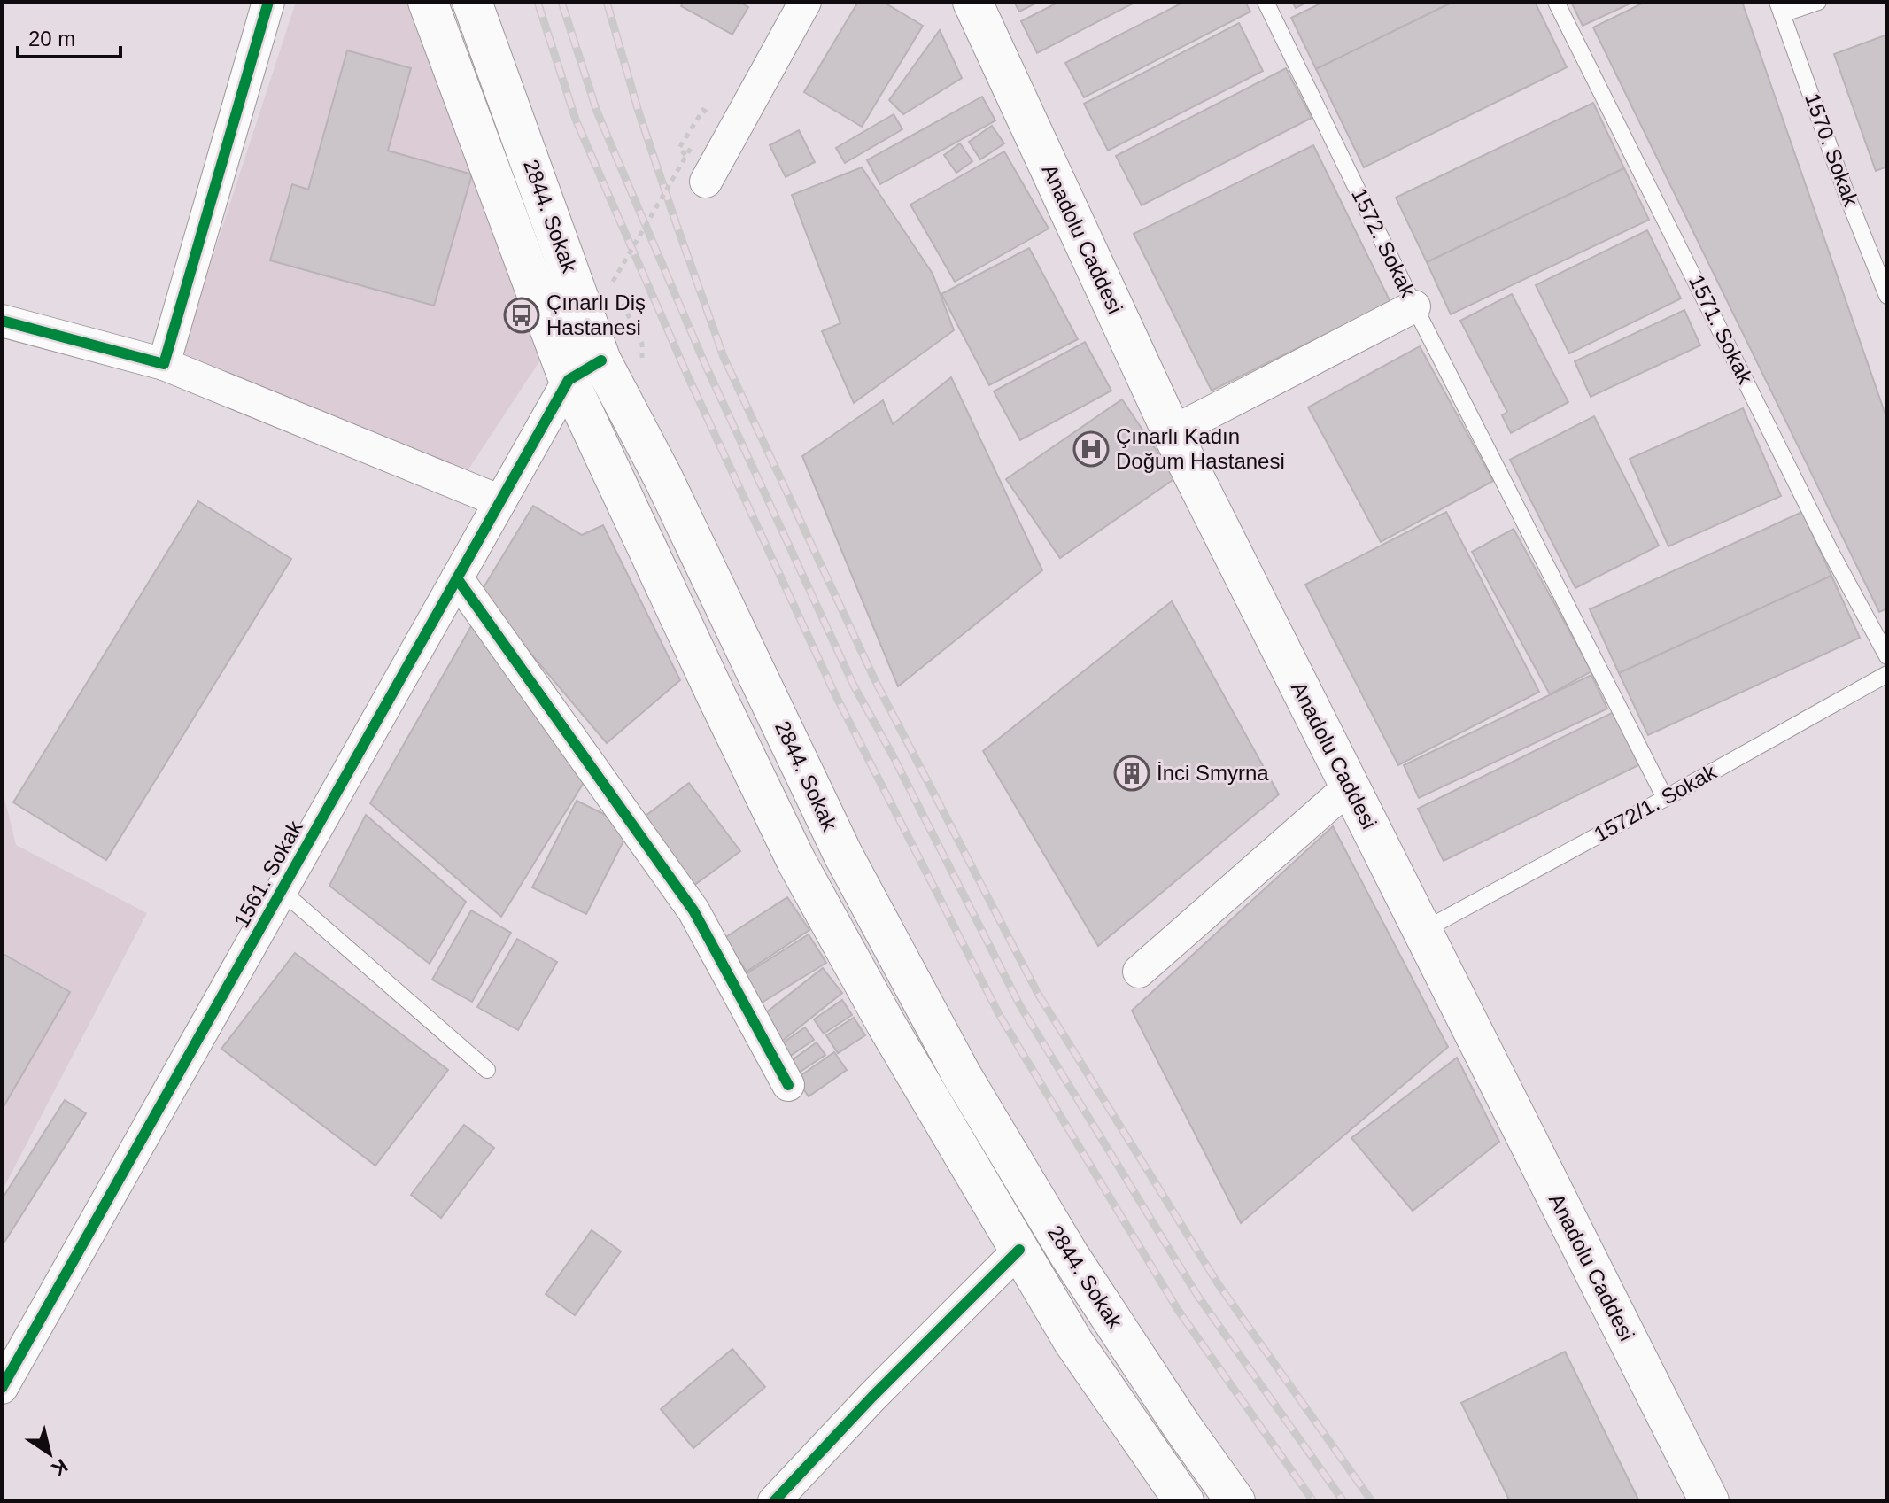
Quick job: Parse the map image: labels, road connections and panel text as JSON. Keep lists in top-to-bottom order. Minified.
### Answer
{"streets":{"main road":["2844. Sokak","Anadolu Caddesi"],"street":["1561. Sokak"],"lane":["1570. Sokak","1572. Sokak","1571. Sokak","1572/1. Sokak"]},"crossings":[["2844. Sokak","1561. Sokak"],["Anadolu Caddesi","1572/1. Sokak"],["1572. Sokak","1572/1. Sokak"]],"places":{"bus stop":["Çınarlı Diş Hastanesi"],"hospital":["Çınarlı Kadın Doğum Hastanesi"],"building":["İnci Smyrna"]},"scale_bar":"20 m","north":"bottom right"}
